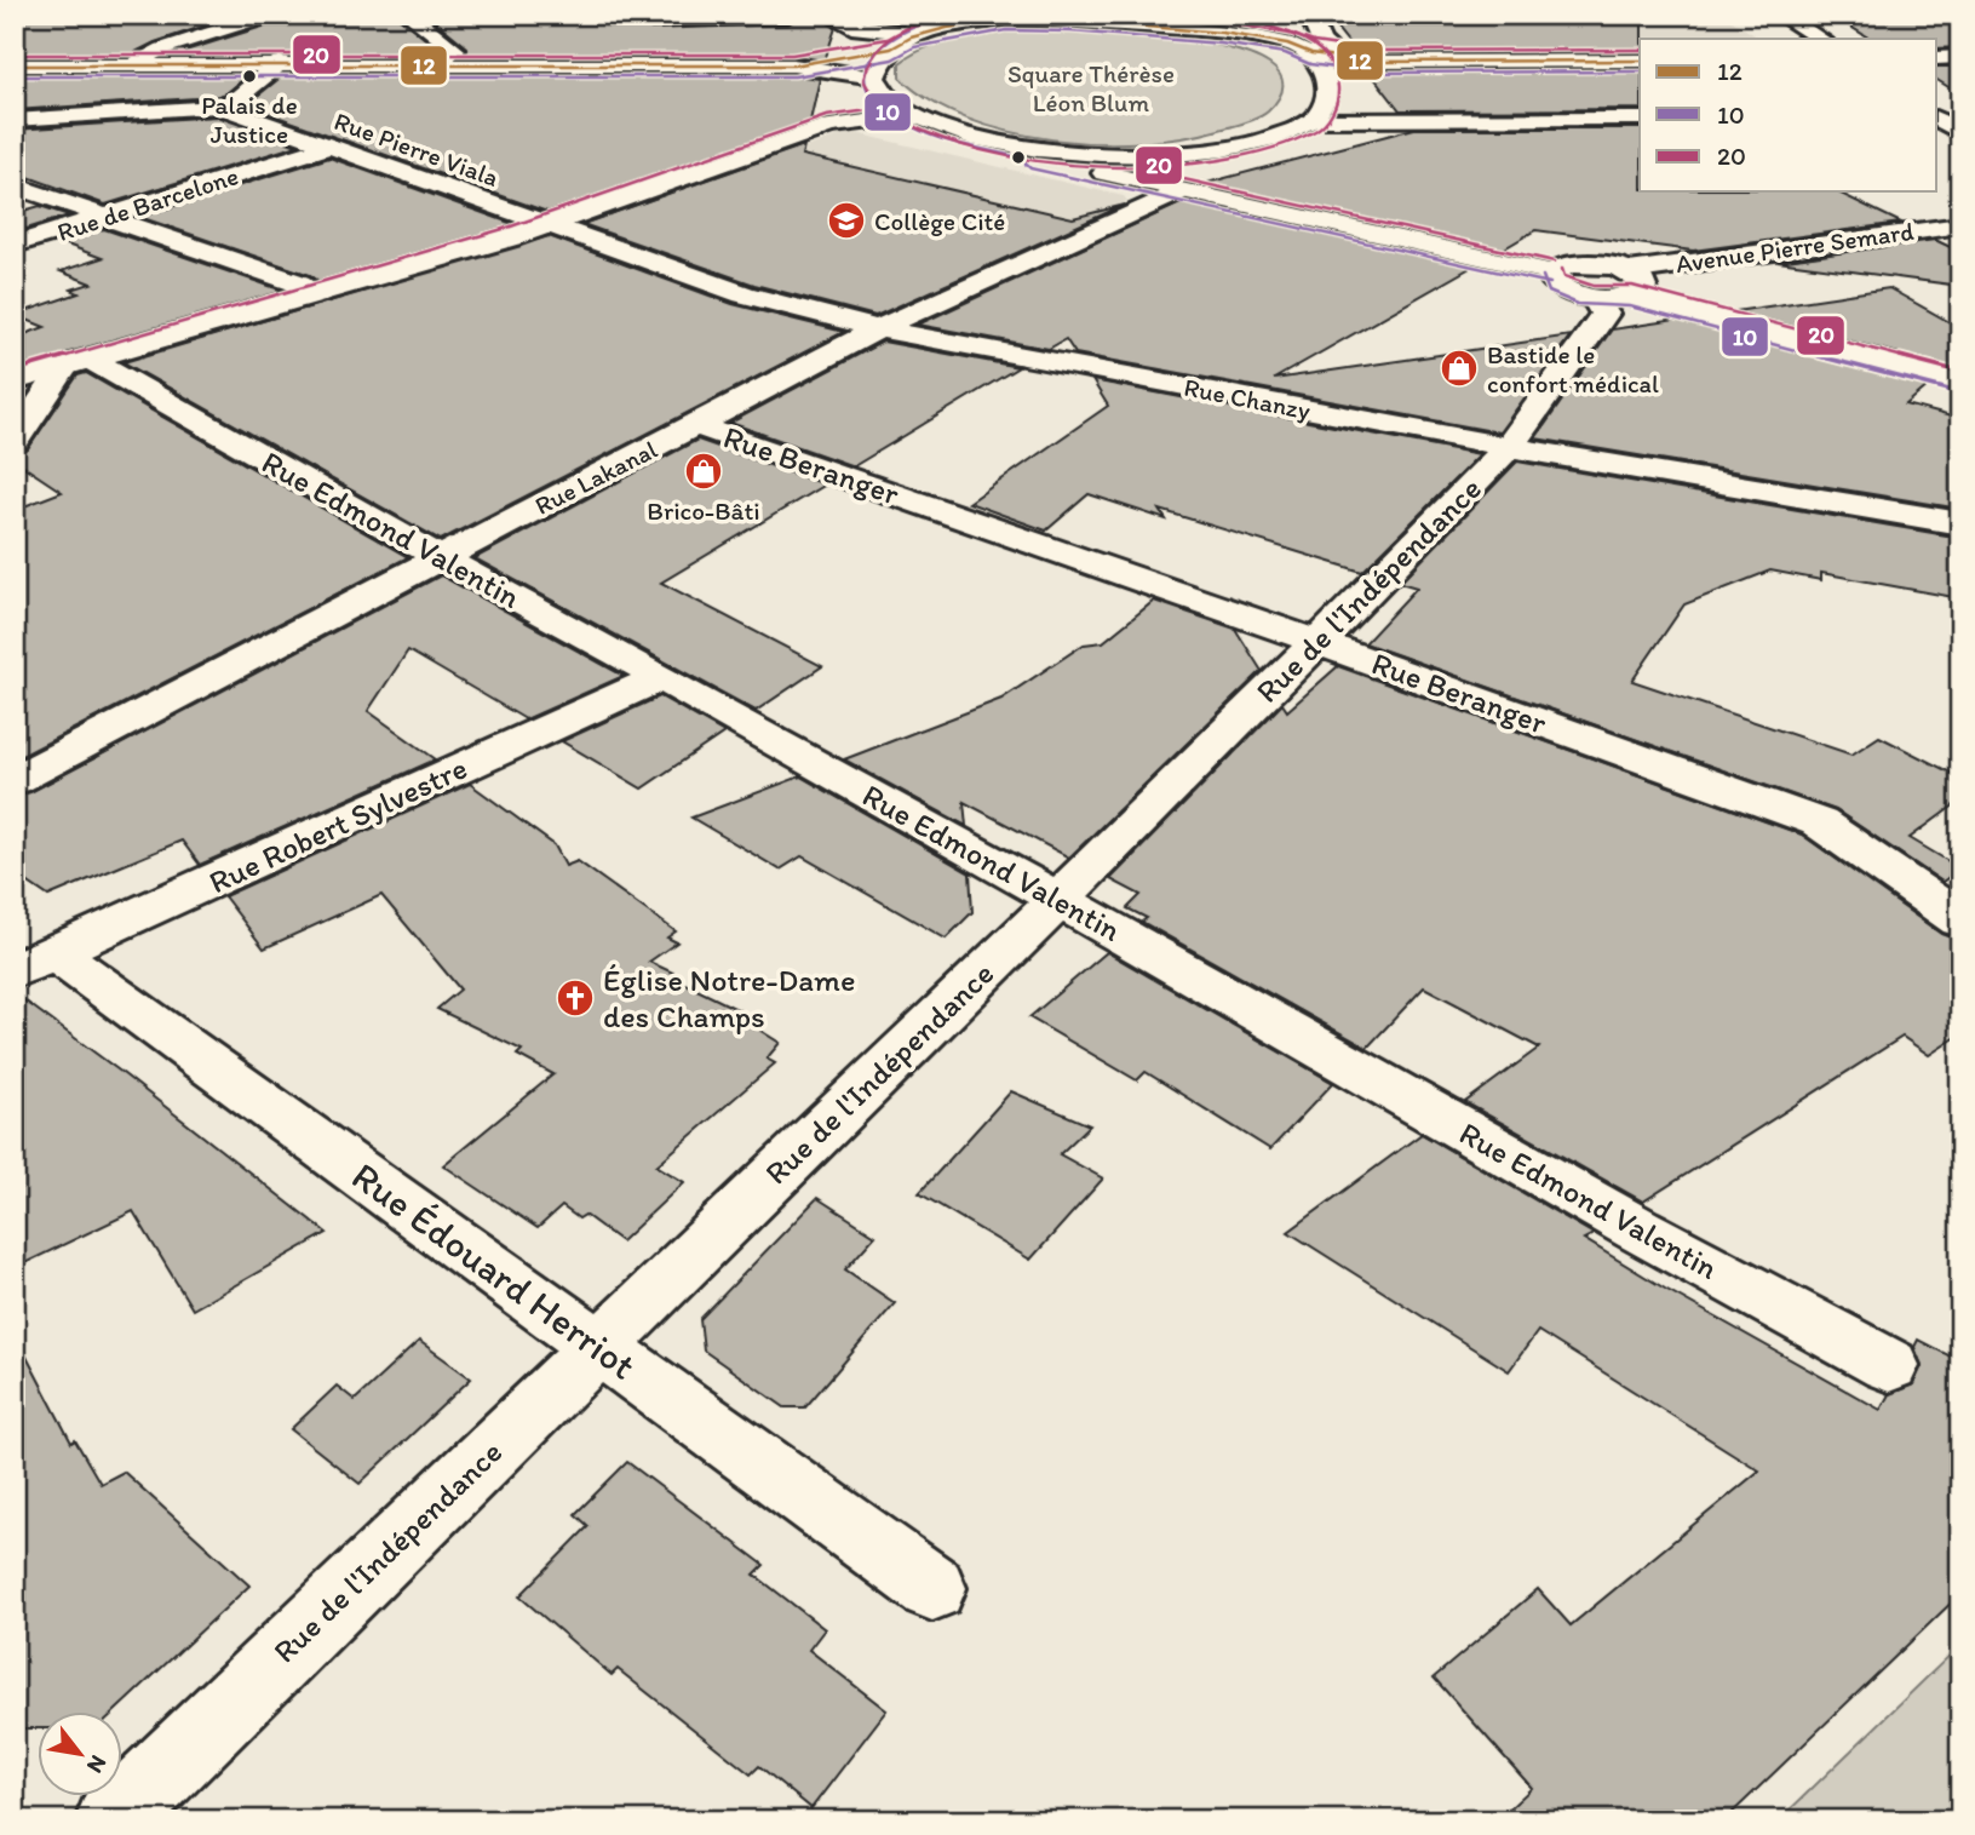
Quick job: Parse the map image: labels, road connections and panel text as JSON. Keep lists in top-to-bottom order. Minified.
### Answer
{"streets":{"street":["Rue Pierre Viala","Rue de Barcelone","Avenue Pierre Semard","Rue Chanzy","Rue Beranger","Rue Lakanal","Rue Edmond Valentin","Rue de l'Indépendance","Rue Robert Sylvestre","Rue Édouard Herriot"]},"crossings":[["Rue Pierre Viala","Rue de Barcelone"],["Rue Pierre Viala","Rue Chanzy"],["Avenue Pierre Semard","Rue de l'Indépendance"],["Rue Chanzy","Rue Lakanal"],["Rue Chanzy","Rue de l'Indépendance"],["Rue Beranger","Rue Lakanal"],["Rue Beranger","Rue de l'Indépendance"],["Rue Lakanal","Rue Edmond Valentin"],["Rue Edmond Valentin","Rue de l'Indépendance"],["Rue Edmond Valentin","Rue Robert Sylvestre"],["Rue de l'Indépendance","Rue Édouard Herriot"],["Rue Robert Sylvestre","Rue Édouard Herriot"]],"parks":["Square Thérèse Léon Blum"],"places":{"other":["Palais de Justice"],"school or university":["Collège Cité"],"shop":["Bastide le confort médical","Brico-Bâti"],"church":["Église Notre-Dame des Champs"]},"lines":["transit line 20","transit line 12","transit line 10"],"legend":["12","10","20"],"north":"bottom right"}
